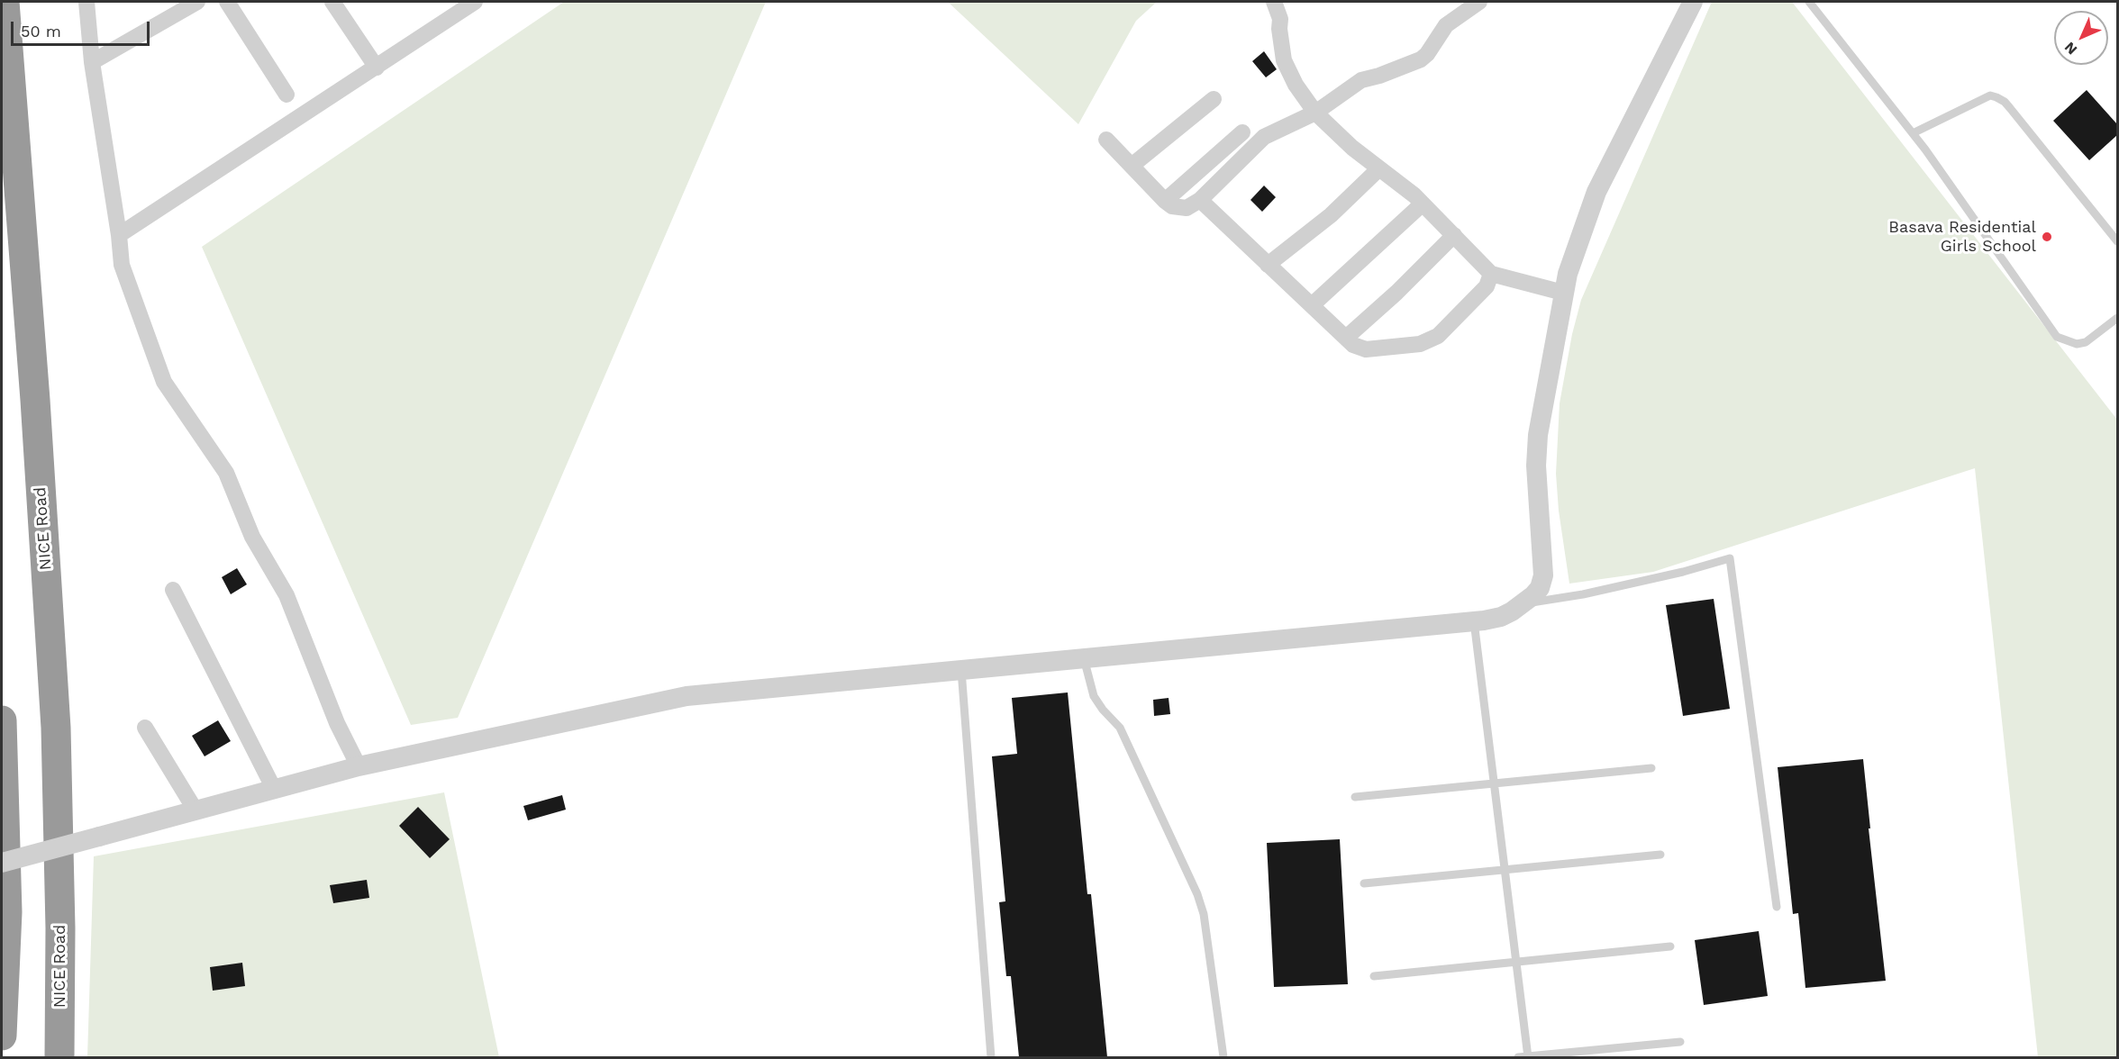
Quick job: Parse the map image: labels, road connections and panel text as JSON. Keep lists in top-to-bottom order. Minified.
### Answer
{"streets":{"highway":["NICE Road"]},"places":["Basava Residential Girls School"],"scale_bar":"50 m","north":"bottom left"}
